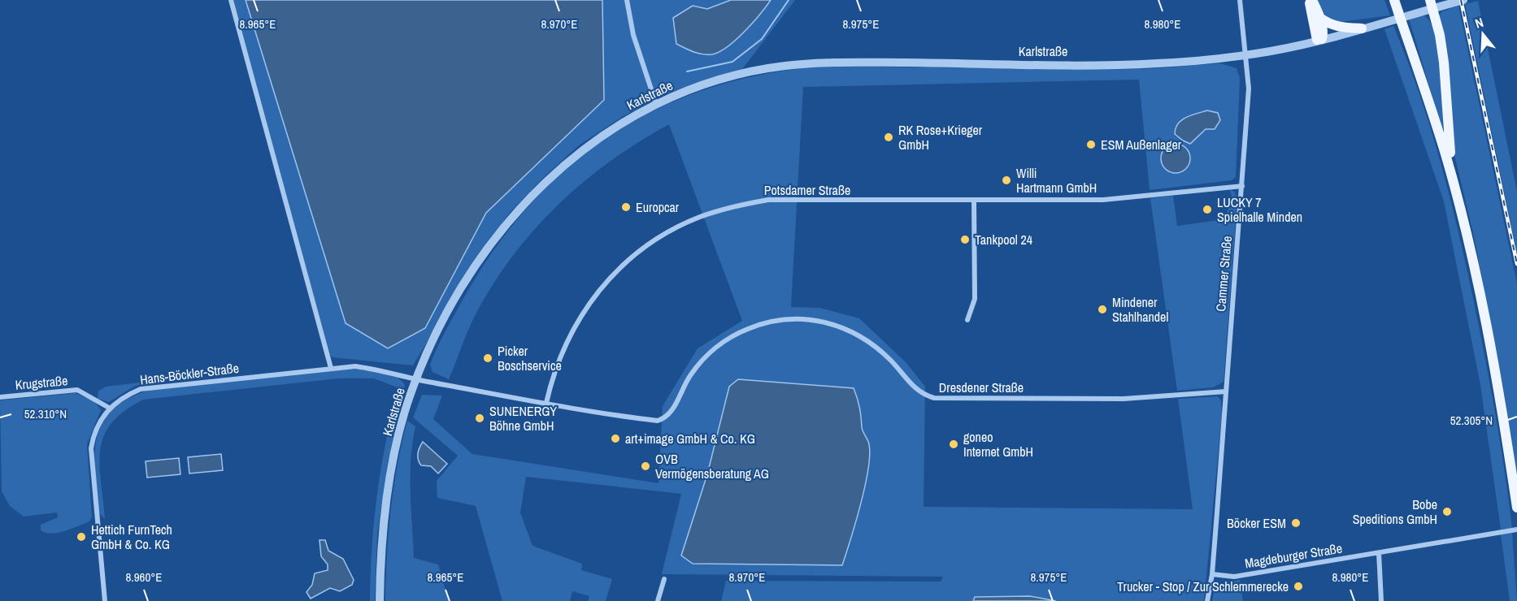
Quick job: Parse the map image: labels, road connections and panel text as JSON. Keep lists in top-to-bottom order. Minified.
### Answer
{"streets":{"street":["Karlstraße","Potsdamer Straße","Cammer Straße","Hans-Böckler-Straße","Krugstraße","Dresdener Straße","Magdeburger Straße"]},"crossings":[["Karlstraße","Cammer Straße"],["Karlstraße","Hans-Böckler-Straße"],["Potsdamer Straße","Cammer Straße"],["Potsdamer Straße","Dresdener Straße"],["Cammer Straße","Dresdener Straße"],["Cammer Straße","Magdeburger Straße"],["Hans-Böckler-Straße","Krugstraße"]],"places":["RK Rose+Krieger GmbH","ESM Außenlager","Willi Hartmann GmbH","Europcar","LUCKY 7 Spielhalle Minden","Tankpool 24","Mindener Stahlhandel","Picker Boschservice","SUNENERGY Böhne GmbH","art+image GmbH & Co. KG","goneo Internet GmbH","OVB Vermögensberatung AG","Bobe Speditions GmbH","Böcker ESM","Hettich FurnTech GmbH & Co. KG","Trucker - Stop / Zur Schlemmerecke"],"north":"top","coordinates":["8.965°E","8.970°E","8.975°E","8.980°E","52.310°N","52.305°N","8.960°E"]}
